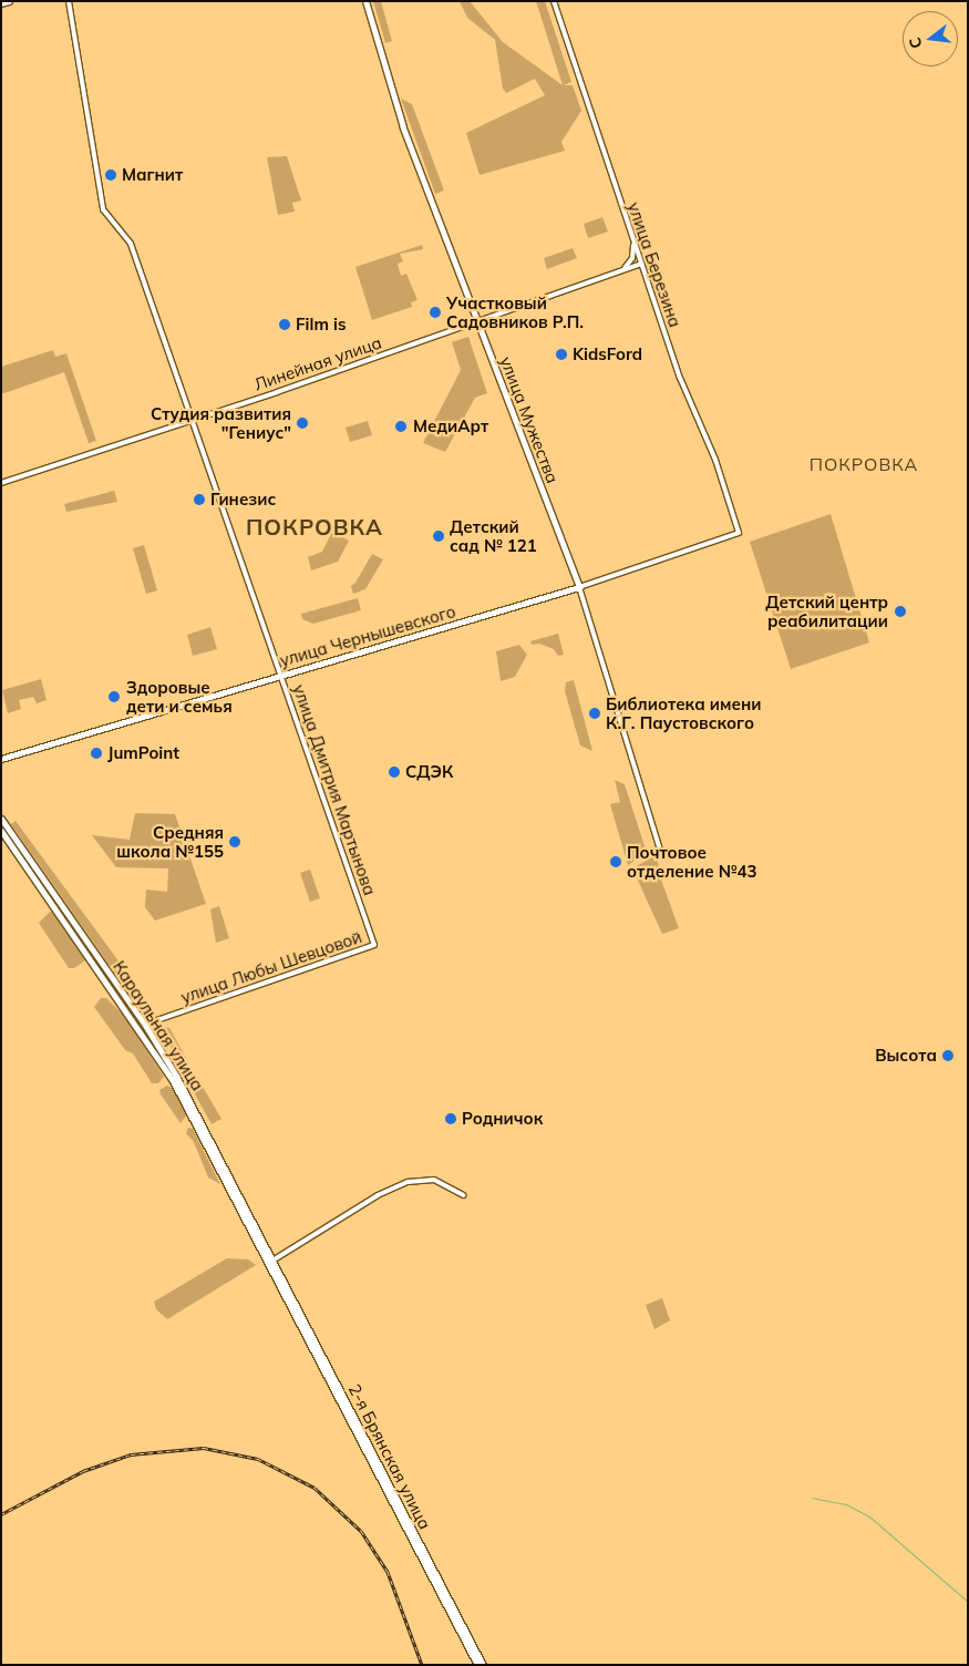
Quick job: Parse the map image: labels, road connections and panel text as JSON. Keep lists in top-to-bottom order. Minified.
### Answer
{"streets":{"main road":["улица Мужества","улица Чернышевского","Караульная улица","2-я Брянская улица"],"street":["улица Березина","Линейная улица","улица Дмитрия Мартынова","улица Любы Шевцовой"]},"crossings":[["улица Березина","Линейная улица"],["улица Березина","улица Чернышевского"],["Линейная улица","улица Мужества"],["Линейная улица","улица Дмитрия Мартынова"],["улица Мужества","улица Чернышевского"],["улица Чернышевского","улица Дмитрия Мартынова"],["улица Дмитрия Мартынова","улица Любы Шевцовой"],["улица Любы Шевцовой","Караульная улица"],["Караульная улица","2-я Брянская улица"]],"districts":["ПОКРОВКА","ПОКРОВКА"],"places":["Магнит","Участковый Садовников Р.П.","Film is","KidsFord","Студия развития \"Гениус\"","МедиАрт","Гинезис","Детский сад № 121","Детский центр реабилитации","Здоровые дети и семья","Библиотека имени К.Г. Паустовского","JumPoint","СДЭК","Средняя школа №155","Почтовое отделение №43","Высота","Родничок"],"north":"left"}
